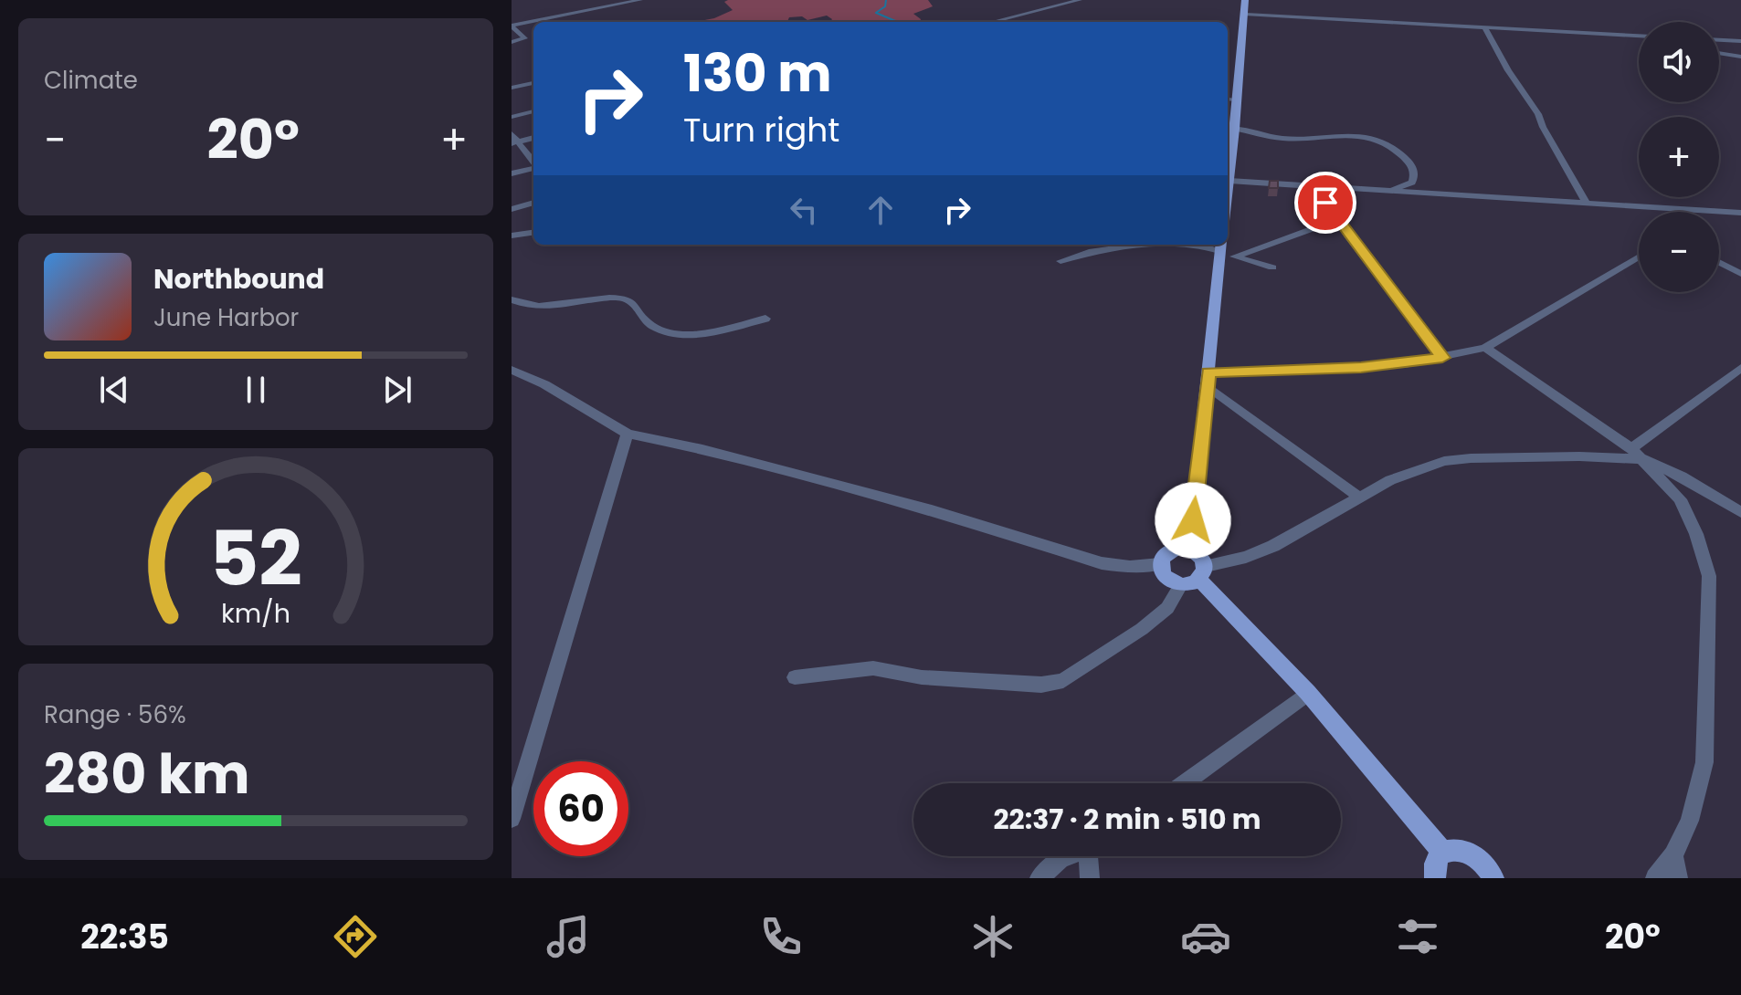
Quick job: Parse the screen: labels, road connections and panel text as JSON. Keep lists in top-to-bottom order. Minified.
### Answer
{"page":{"tile":["Climate",["Range · 56%","280 km"]],"map_buttons":["+","−"],"turn":["130 m","Turn right"],"heat":["−","20°","+"],"song":["Northbound","June Harbor"],"limit":"60","trip":"22:37 · 2 min · 510 m","tabs":["22:35","20°"],"gauge":["52","km/h"]}}
